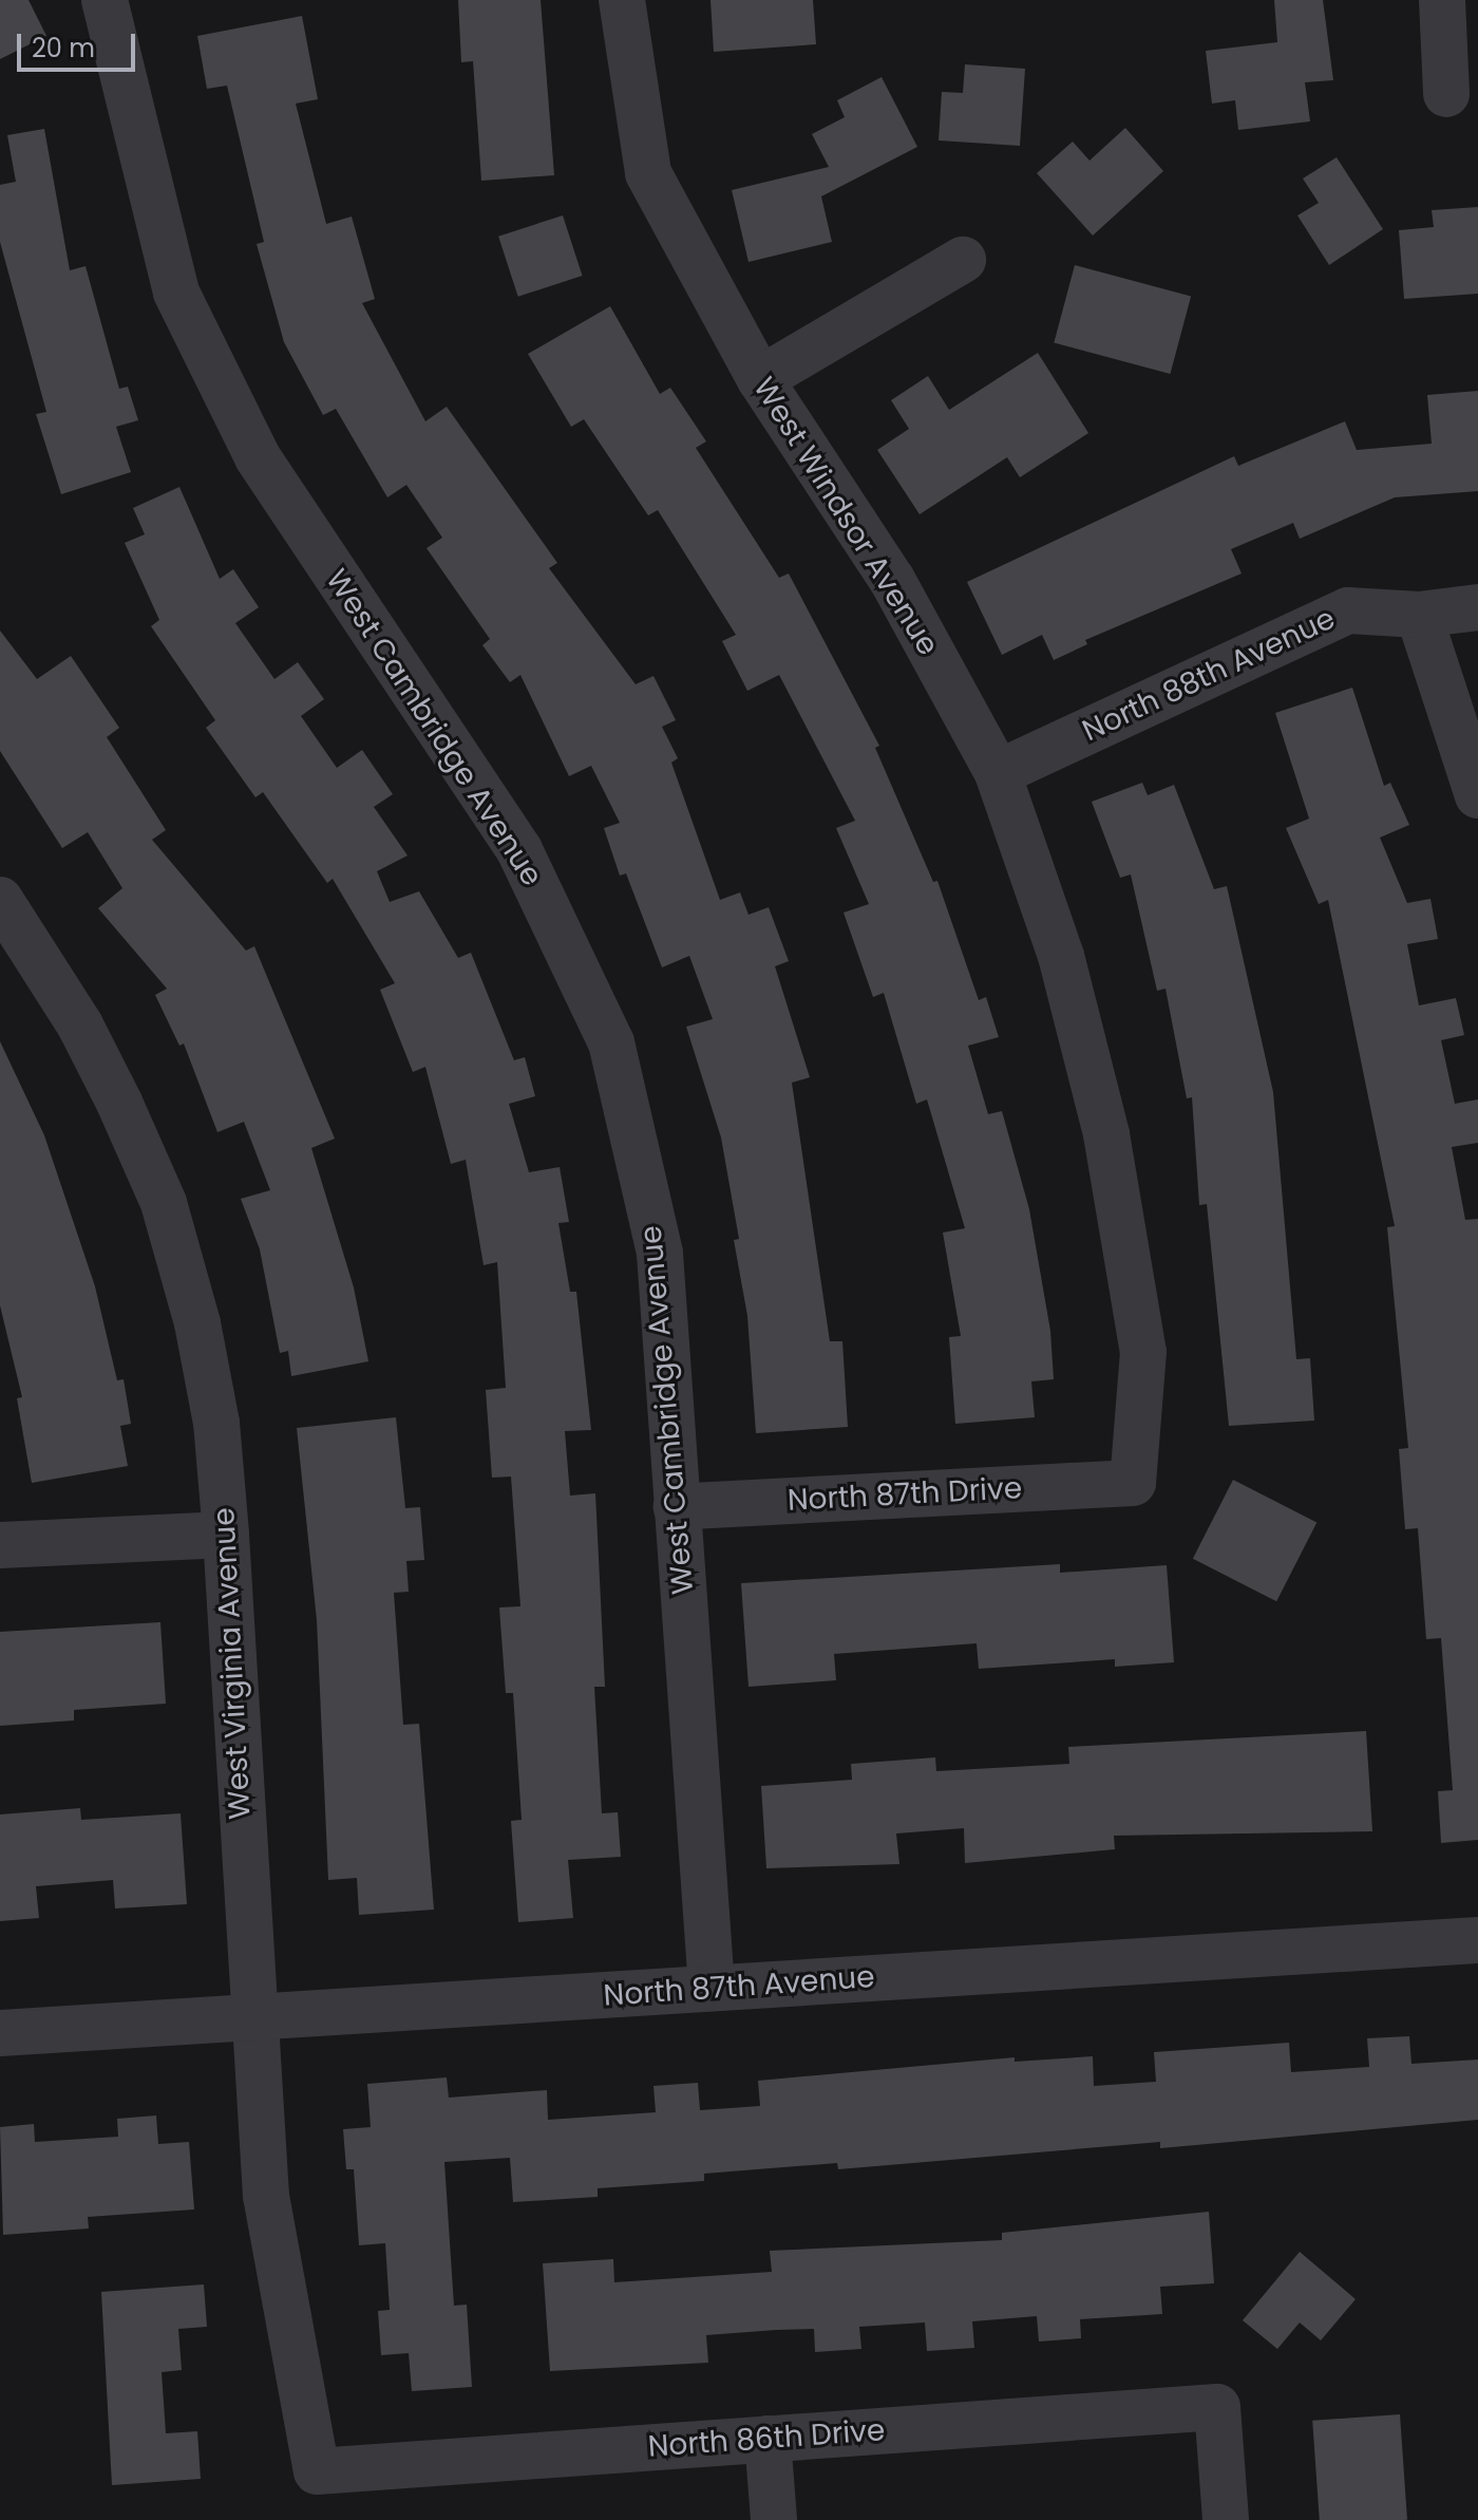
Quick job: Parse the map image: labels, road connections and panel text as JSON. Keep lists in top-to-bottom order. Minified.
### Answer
{"streets":{"street":["West Windsor Avenue","North 88th Avenue","West Cambridge Avenue","North 87th Drive","West Virginia Avenue","North 87th Avenue","North 86th Drive"]},"crossings":[["West Windsor Avenue","North 88th Avenue"],["West Windsor Avenue","North 87th Drive"],["West Cambridge Avenue","North 87th Drive"],["West Cambridge Avenue","North 87th Avenue"],["West Virginia Avenue","North 87th Avenue"],["West Virginia Avenue","North 86th Drive"]],"scale_bar":"20 m"}
